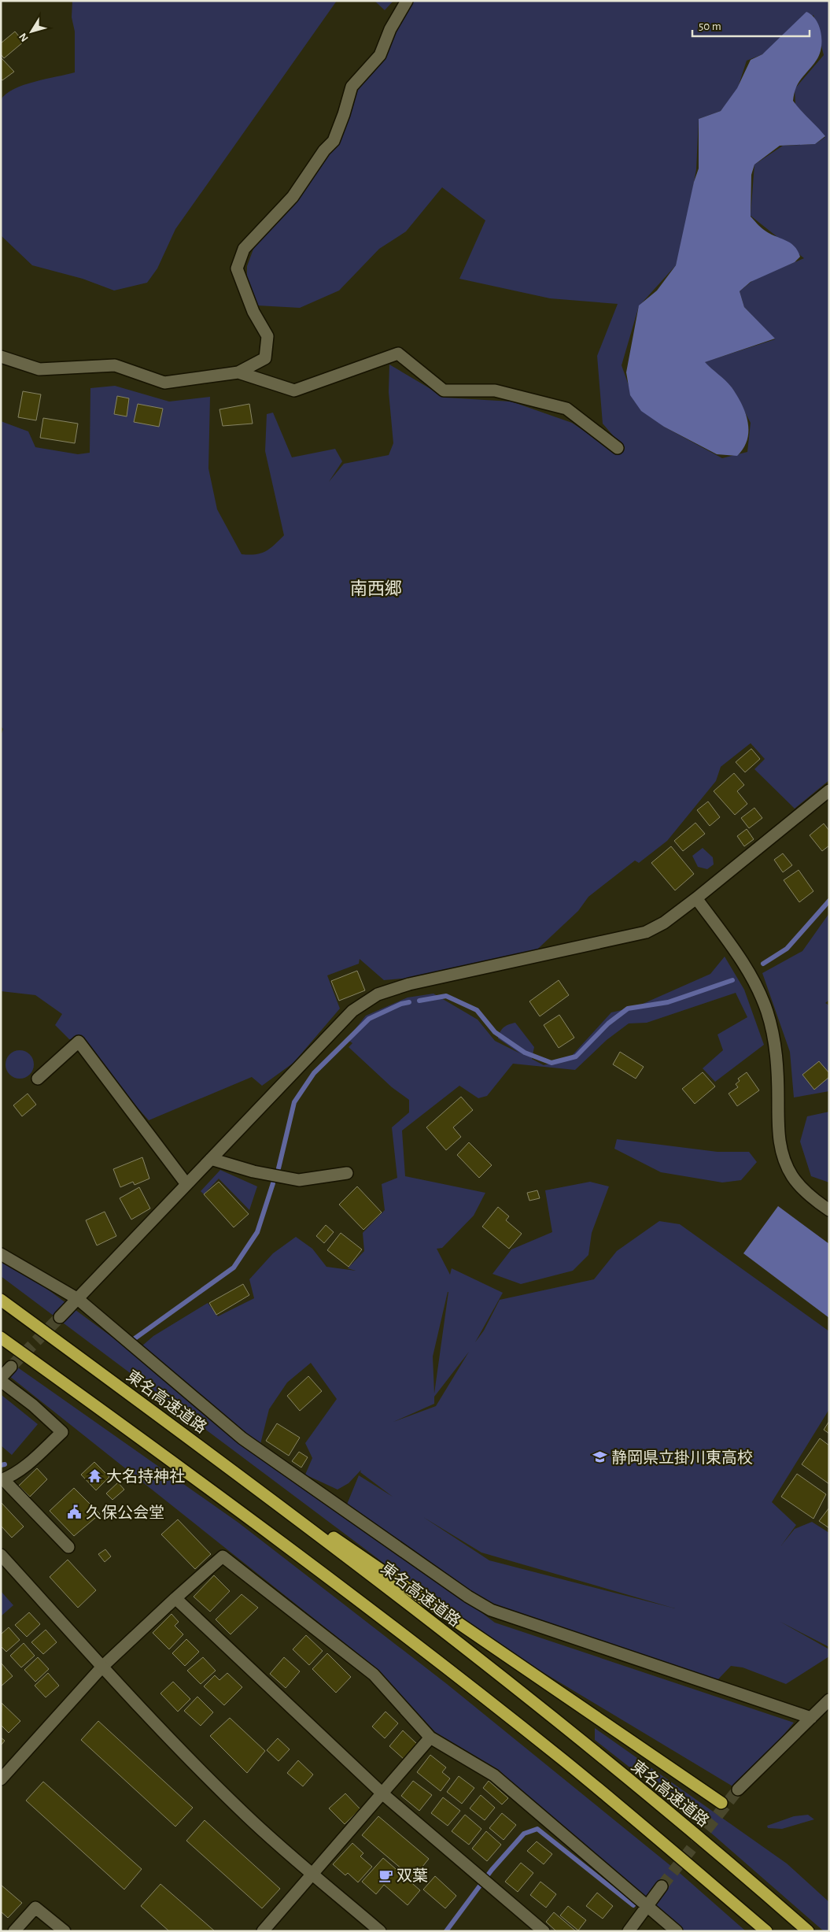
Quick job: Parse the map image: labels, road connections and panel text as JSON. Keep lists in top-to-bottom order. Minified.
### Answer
{"streets":{"highway":["東名高速道路"]},"districts":["南西郷"],"places":{"school or university":["静岡県立掛川東高校"],"temple":["大名持神社"],"public building":["久保公会堂"],"cafe":["双葉"]},"scale_bar":"50 m","north":"bottom left"}
